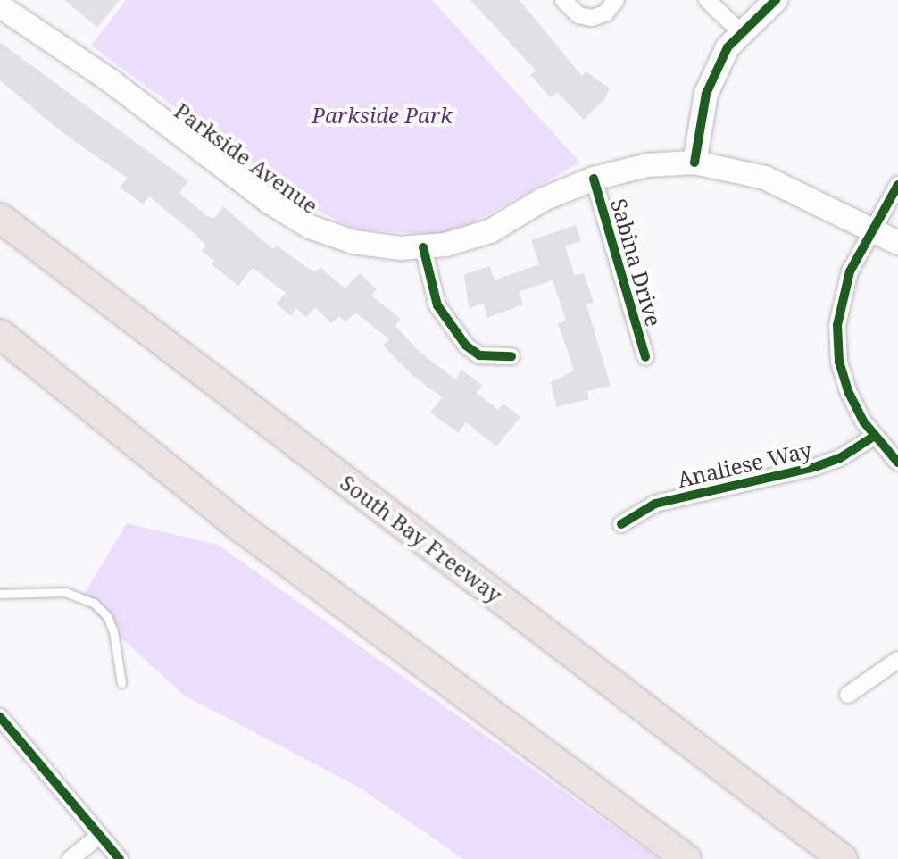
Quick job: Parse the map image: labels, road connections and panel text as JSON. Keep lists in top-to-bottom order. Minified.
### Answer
{"streets":{"highway":["South Bay Freeway"],"main road":["Parkside Avenue"],"street":["Sabina Drive","Analiese Way"]},"crossings":[["Parkside Avenue","Sabina Drive"]],"parks":["Parkside Park"]}
